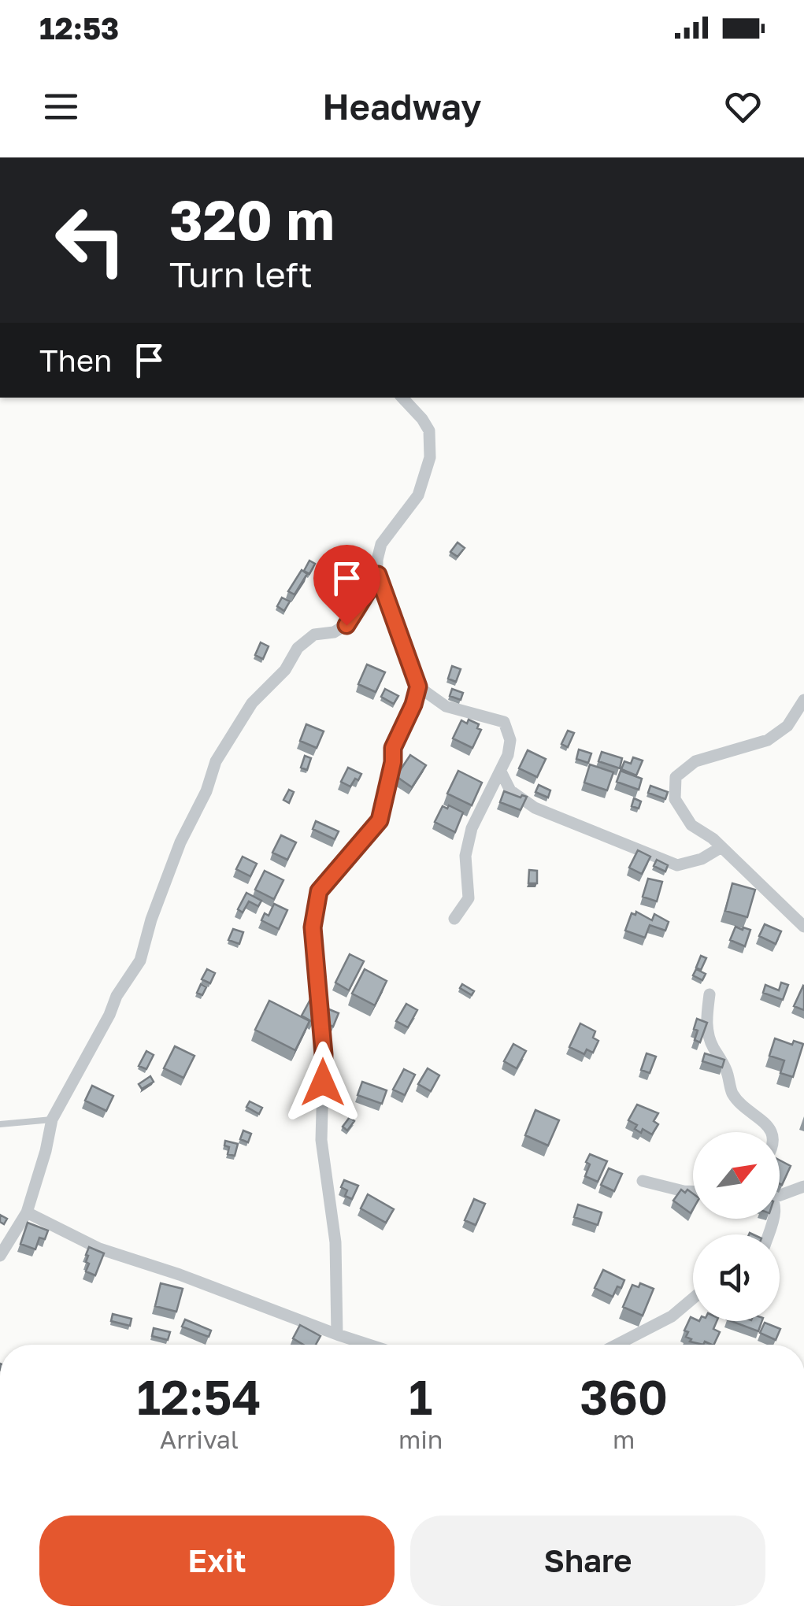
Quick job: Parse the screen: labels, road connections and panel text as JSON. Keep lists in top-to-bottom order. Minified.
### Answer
{"north":"top right","page":{"status":"12:53","header":"Headway","turn":["320 m","Turn left"],"then":"Then","eta":["12:54","Arrival","1","min","360","m"],"buttons":["Exit","Share"]}}
